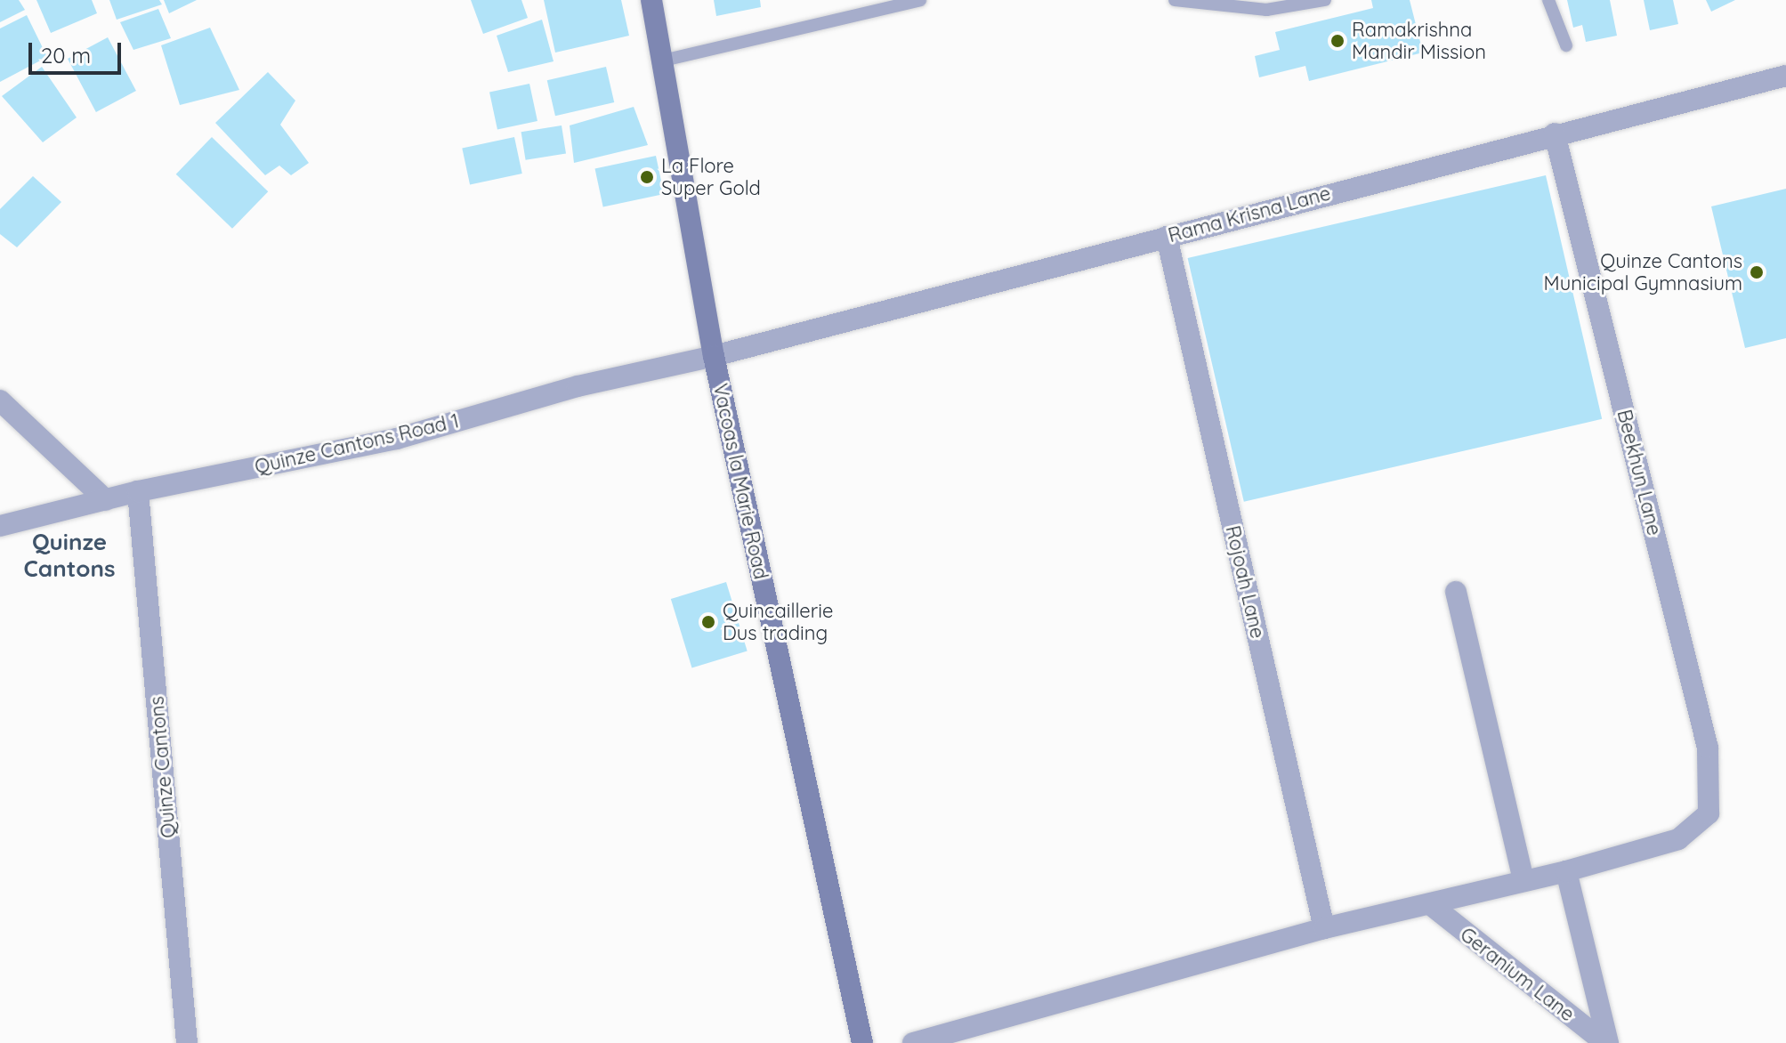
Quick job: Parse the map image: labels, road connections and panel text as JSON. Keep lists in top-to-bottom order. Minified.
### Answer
{"streets":{"main road":["Vacoas la Marie Road"],"street":["Rama Krisna Lane","Quinze Cantons Road 1","Beekhun Lane","Rojoah Lane","Quinze Cantons","Geranium Lane"]},"crossings":[["Rama Krisna Lane","Quinze Cantons Road 1"],["Rama Krisna Lane","Beekhun Lane"],["Rama Krisna Lane","Vacoas la Marie Road"],["Rama Krisna Lane","Rojoah Lane"],["Quinze Cantons Road 1","Vacoas la Marie Road"],["Quinze Cantons Road 1","Quinze Cantons"]],"districts":["Quinze Cantons"],"places":["Ramakrishna Mandir Mission","La Flore Super Gold","Quinze Cantons Municipal Gymnasium","Quincaillerie Dus trading"],"scale_bar":"20 m"}
